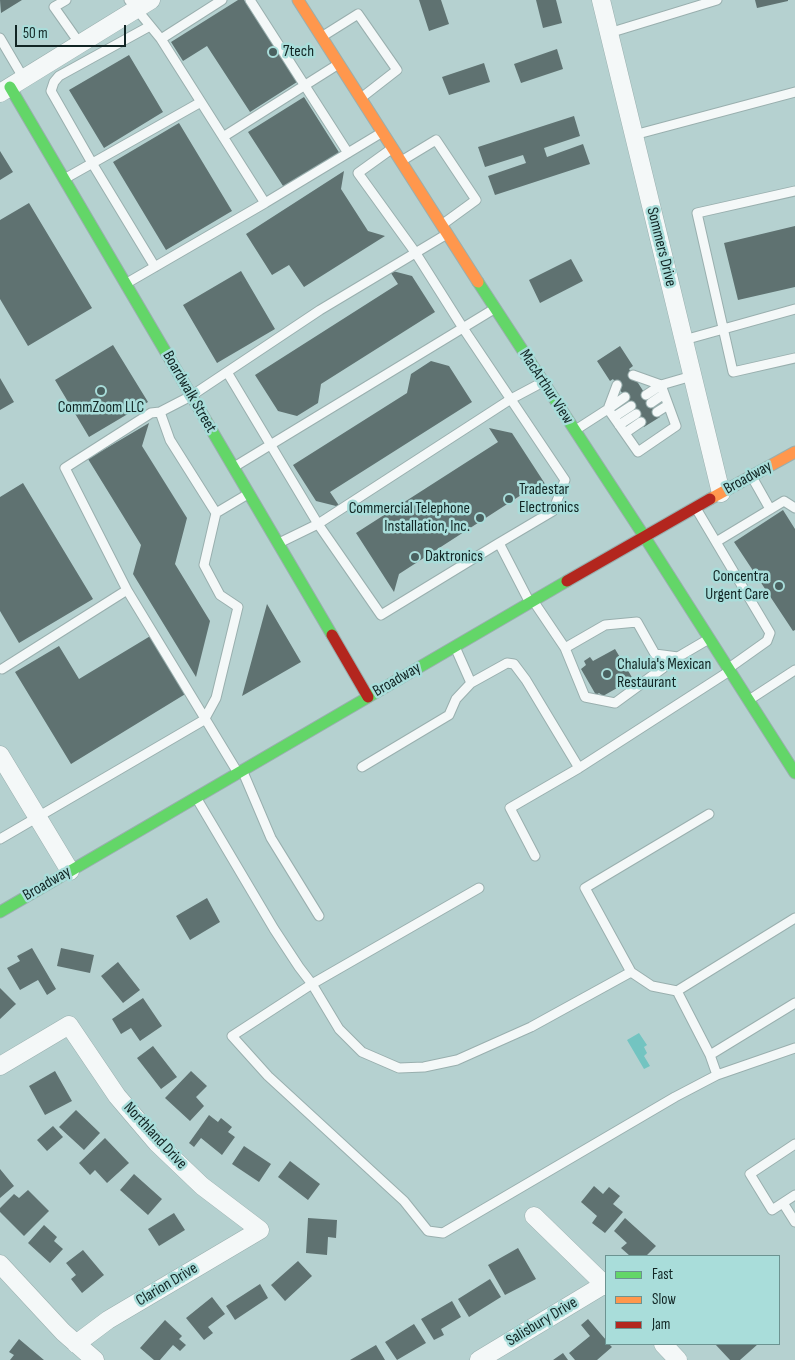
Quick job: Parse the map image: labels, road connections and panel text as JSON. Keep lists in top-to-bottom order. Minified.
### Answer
{"streets":{"street":["Sommers Drive","MacArthur View","Boardwalk Street","Broadway","Northland Drive","Clarion Drive","Salisbury Drive"]},"crossings":[["Sommers Drive","Broadway"],["MacArthur View","Broadway"],["Boardwalk Street","Broadway"],["Northland Drive","Clarion Drive"]],"places":["7tech","CommZoom LLC","Tradestar Electronics","Commercial Telephone Installation, Inc.","Daktronics","Concentra Urgent Care","Chalula's Mexican Restaurant"],"legend":["Fast","Slow","Jam"],"scale_bar":"50 m"}
